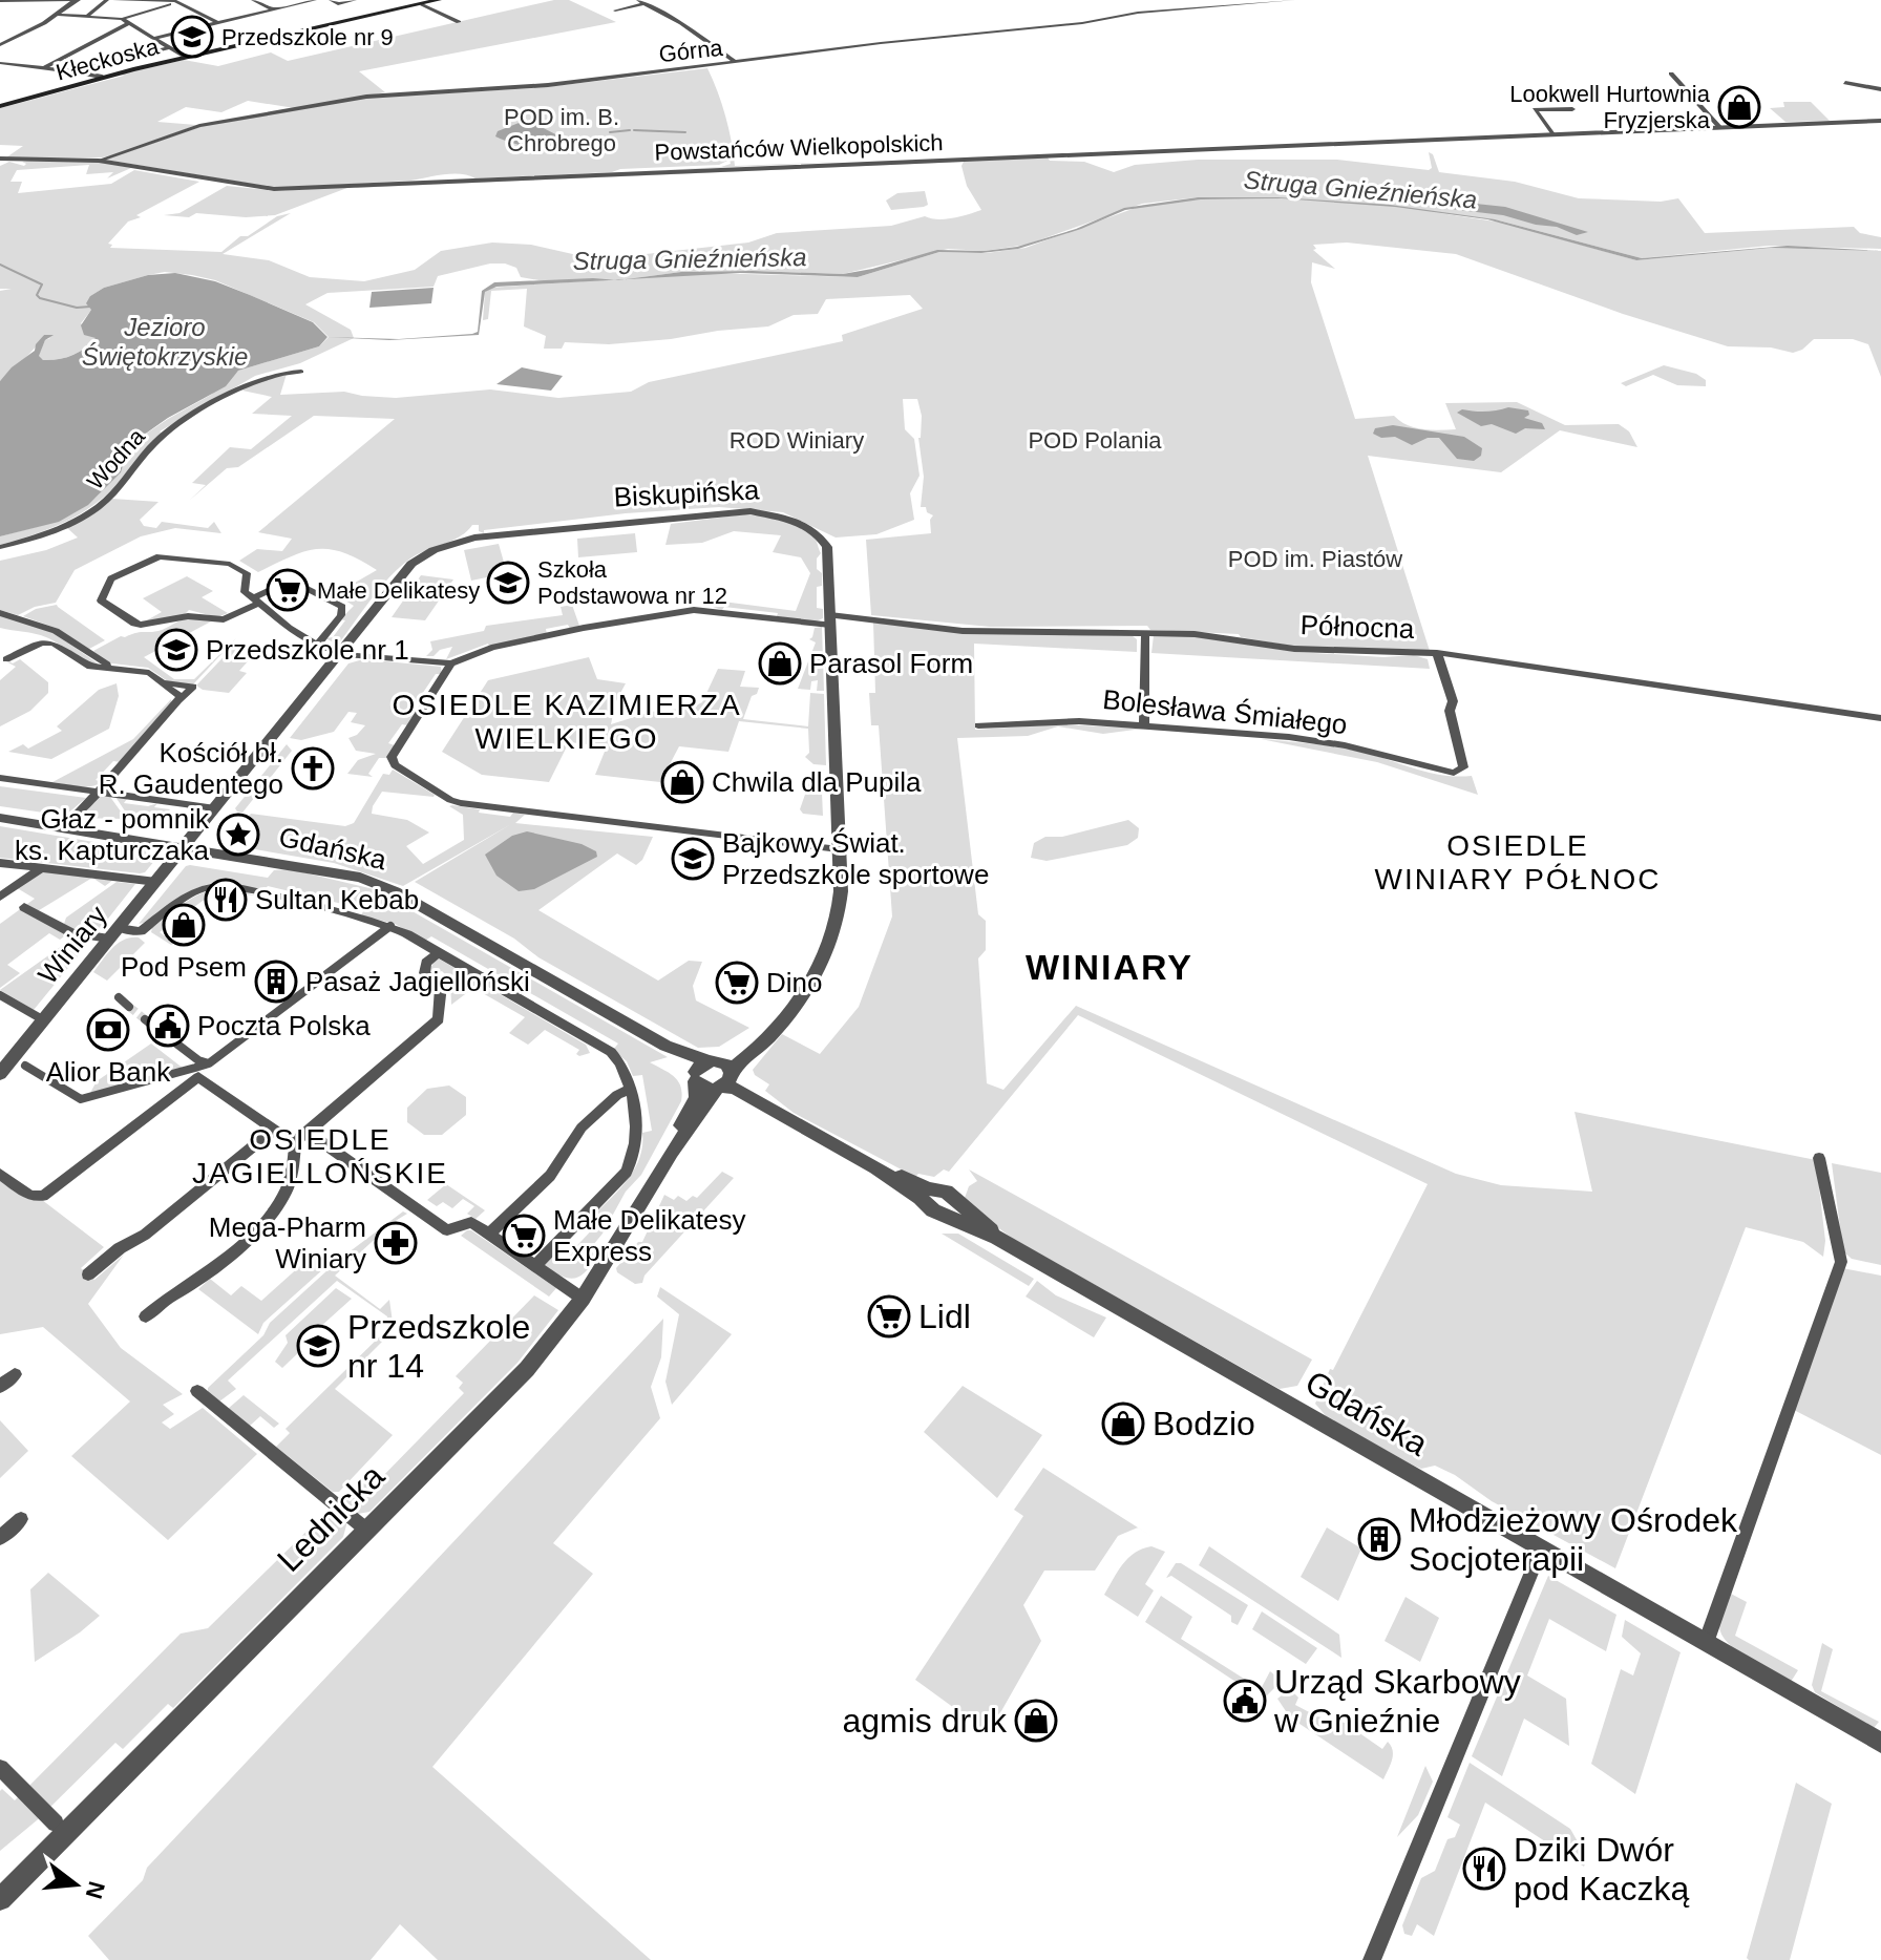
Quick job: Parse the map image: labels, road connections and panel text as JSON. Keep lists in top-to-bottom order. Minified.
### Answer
{"streets":{"main road":["Kłeckoska"],"street":["Górna","Powstańców Wielkopolskich","Wodna","Biskupińska","Północna","Bolesława Śmiałego","Gdańska","Winiary","Lednicka"]},"crossings":[["Górna","Powstańców Wielkopolskich"],["Biskupińska","Północna"],["Biskupińska","Gdańska"],["Biskupińska","Winiary"],["Biskupińska","Lednicka"],["Północna","Bolesława Śmiałego"],["Gdańska","Winiary"],["Gdańska","Lednicka"]],"districts":["OSIEDLE KAZIMIERZA WIELKIEGO","OSIEDLE WINIARY PÓŁNOC","WINIARY","OSIEDLE JAGIELLOŃSKIE"],"water":["Struga Gnieźnieńska","Jezioro Świętokrzyskie"],"parks":["POD im. B. Chrobrego","ROD Winiary","POD Polania","POD im. Piastów"],"places":{"school or university":["Przedszkole nr 9","Szkoła Podstawowa nr 12","Przedszkole nr 1","Bajkowy Świat. Przedszkole sportowe","Przedszkole nr 14"],"shop":["Lookwell Hurtownia Fryzjerska","Parasol Form","Chwila dla Pupila","Pod Psem","Bodzio","agmis druk"],"supermarket":["Małe Delikatesy","Dino","Małe Delikatesy Express","Lidl"],"church":["Kościół bł. R. Gaudentego"],"place":["Głaz - pomnik ks. Kapturczaka"],"restaurant":["Sultan Kebab","Dziki Dwór pod Kaczką"],"building":["Pasaż Jagielloński","Młodzieżowy Ośrodek Socjoterapii"],"public building":["Poczta Polska","Urząd Skarbowy w Gnieźnie"],"bank":["Alior Bank"],"pharmacy":["Mega-Pharm Winiary"]},"north":"right"}
